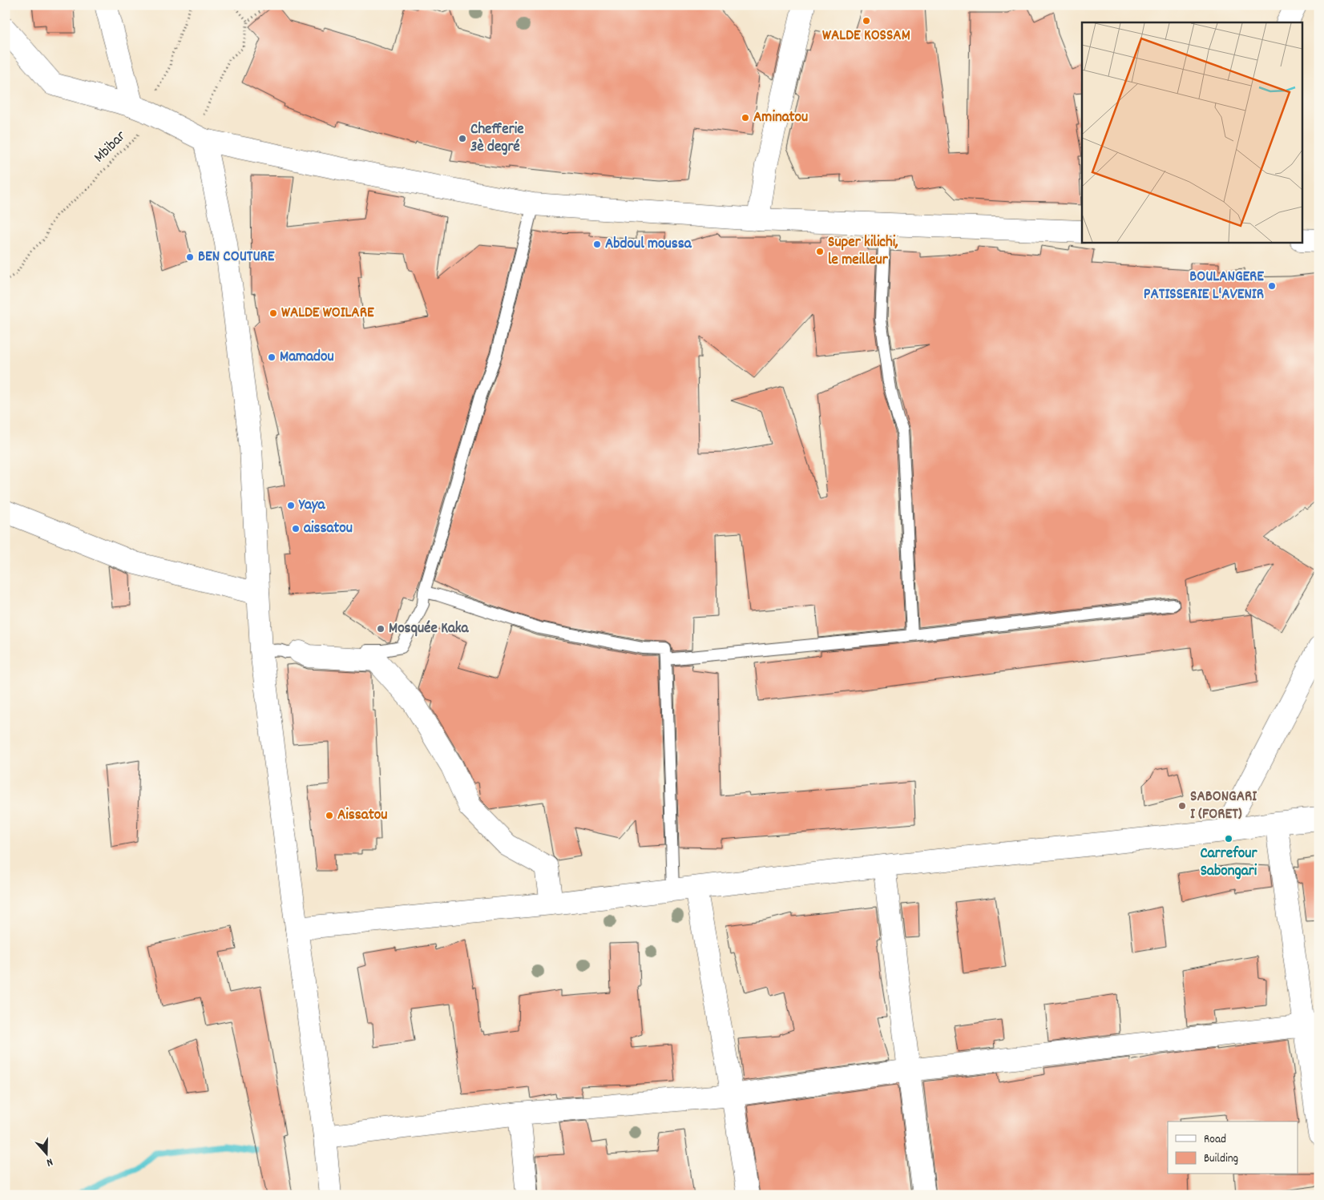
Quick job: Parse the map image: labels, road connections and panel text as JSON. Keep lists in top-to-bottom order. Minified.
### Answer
{"streets":{"path":["Mbibar"]},"places":["WALDE KOSSAM","Aminatou","Chefferie 3è degré","Abdoul moussa","Super kilichi, le meilleur","BEN COUTURE","BOULANGERE PATISSERIE L'AVENIR","WALDE WOILARE","Mamadou","Yaya","aissatou","Mosquée Kaka","SABONGARI I (FORET)","Aissatou","Carrefour Sabongari"],"legend":["Road","Building"],"north":"bottom"}
